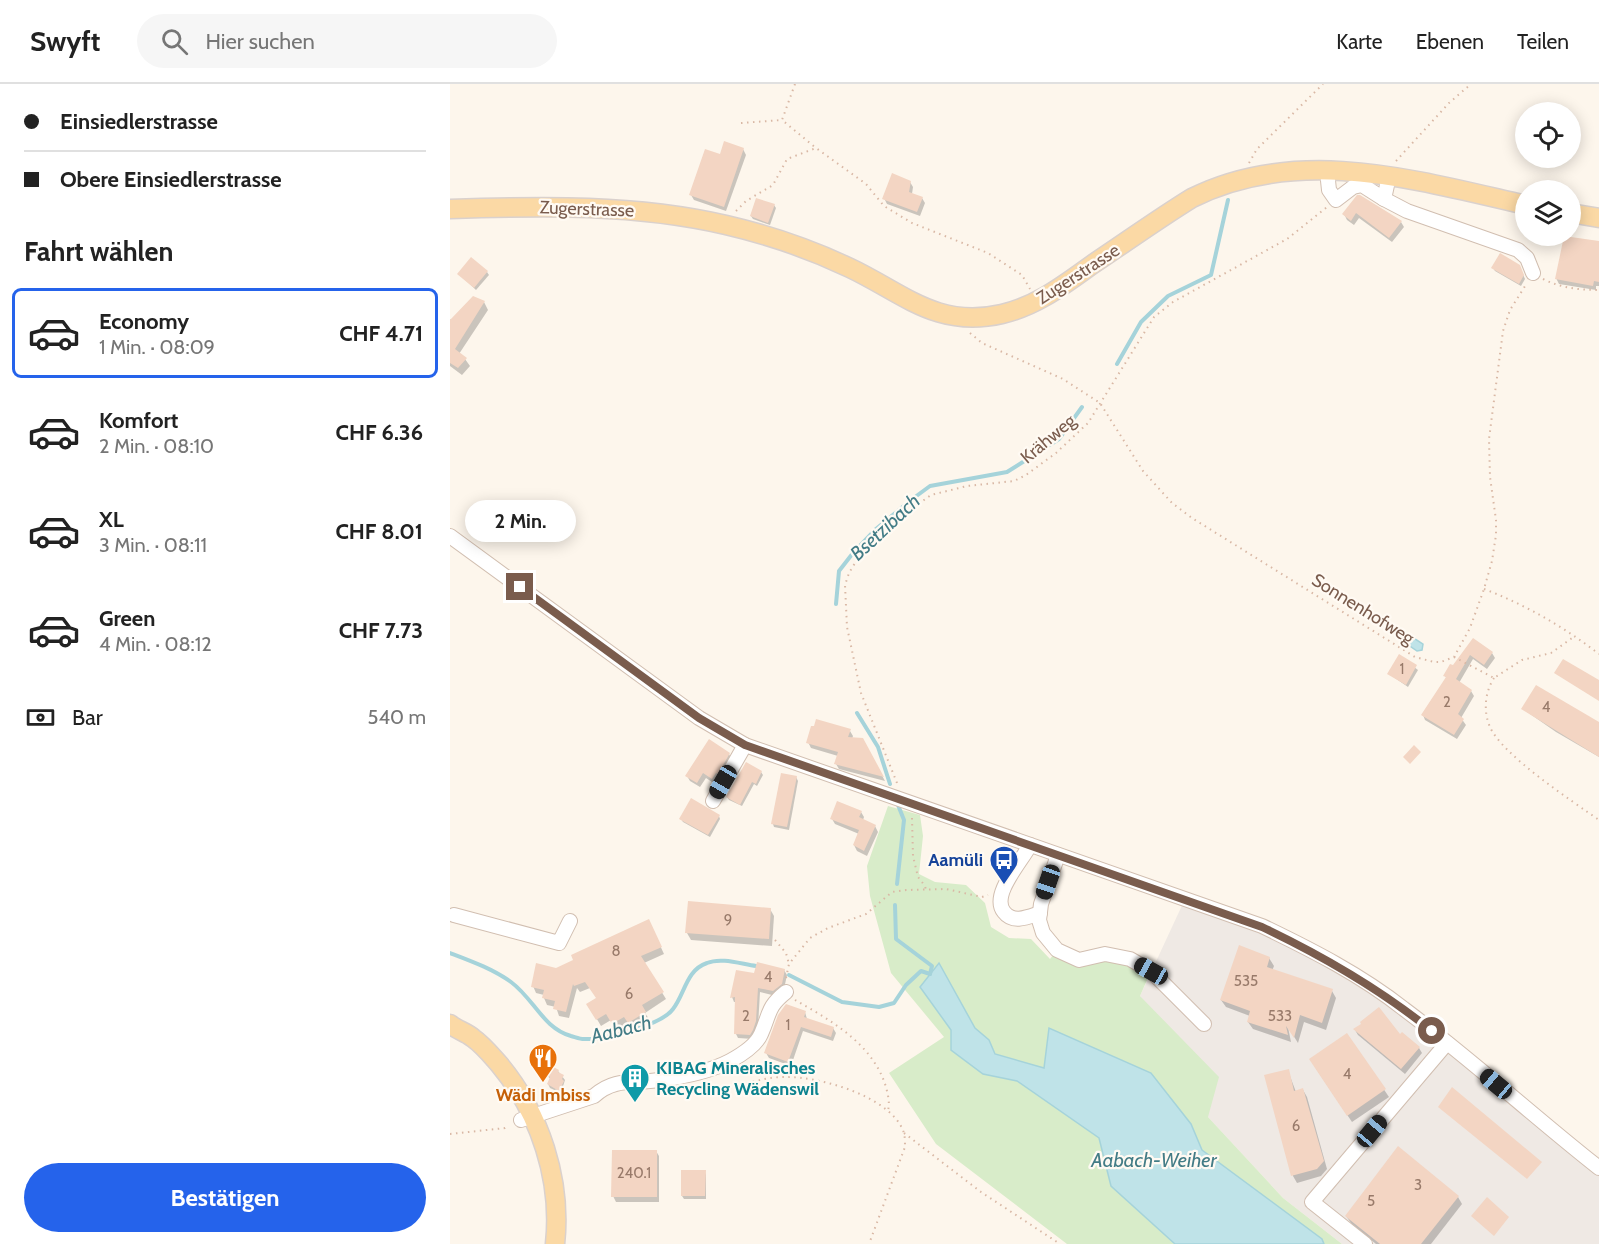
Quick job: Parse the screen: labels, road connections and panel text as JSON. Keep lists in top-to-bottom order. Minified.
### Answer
{"streets":{"main road":["Zugerstrasse"],"path":["Krähweg","Sonnenhofweg"]},"crossings":[["Zugerstrasse","Sonnenhofweg"],["Krähweg","Sonnenhofweg"]],"water":["Bsetzibach","Aabach","Aabach-Weiher"],"places":{"bus stop":["Aamüli"],"restaurant":["Wädi Imbiss"],"building":["KIBAG Mineralisches Recycling Wädenswil"]},"house_numbers":["1","2","4","9","8","4","535","6","2","533","1","4","6","240.1","3","5"],"page":{"header":"Swyft","search":"Hier suchen","nav":["Karte","Ebenen","Teilen"],"banner":["Einsiedlerstrasse","Obere Einsiedlerstrasse"],"heading":"Fahrt wählen","list":[{"name":"Economy","note":"1 Min. · 08:09","value":"CHF 4.71"},{"name":"Komfort","note":"2 Min. · 08:10","value":"CHF 6.36"},{"name":"XL","note":"3 Min. · 08:11","value":"CHF 8.01"},{"name":"Green","note":"4 Min. · 08:12","value":"CHF 7.73"}],"bubble":"2 Min.","pay":["Bar","540 m"],"buttons":"Bestätigen"}}
